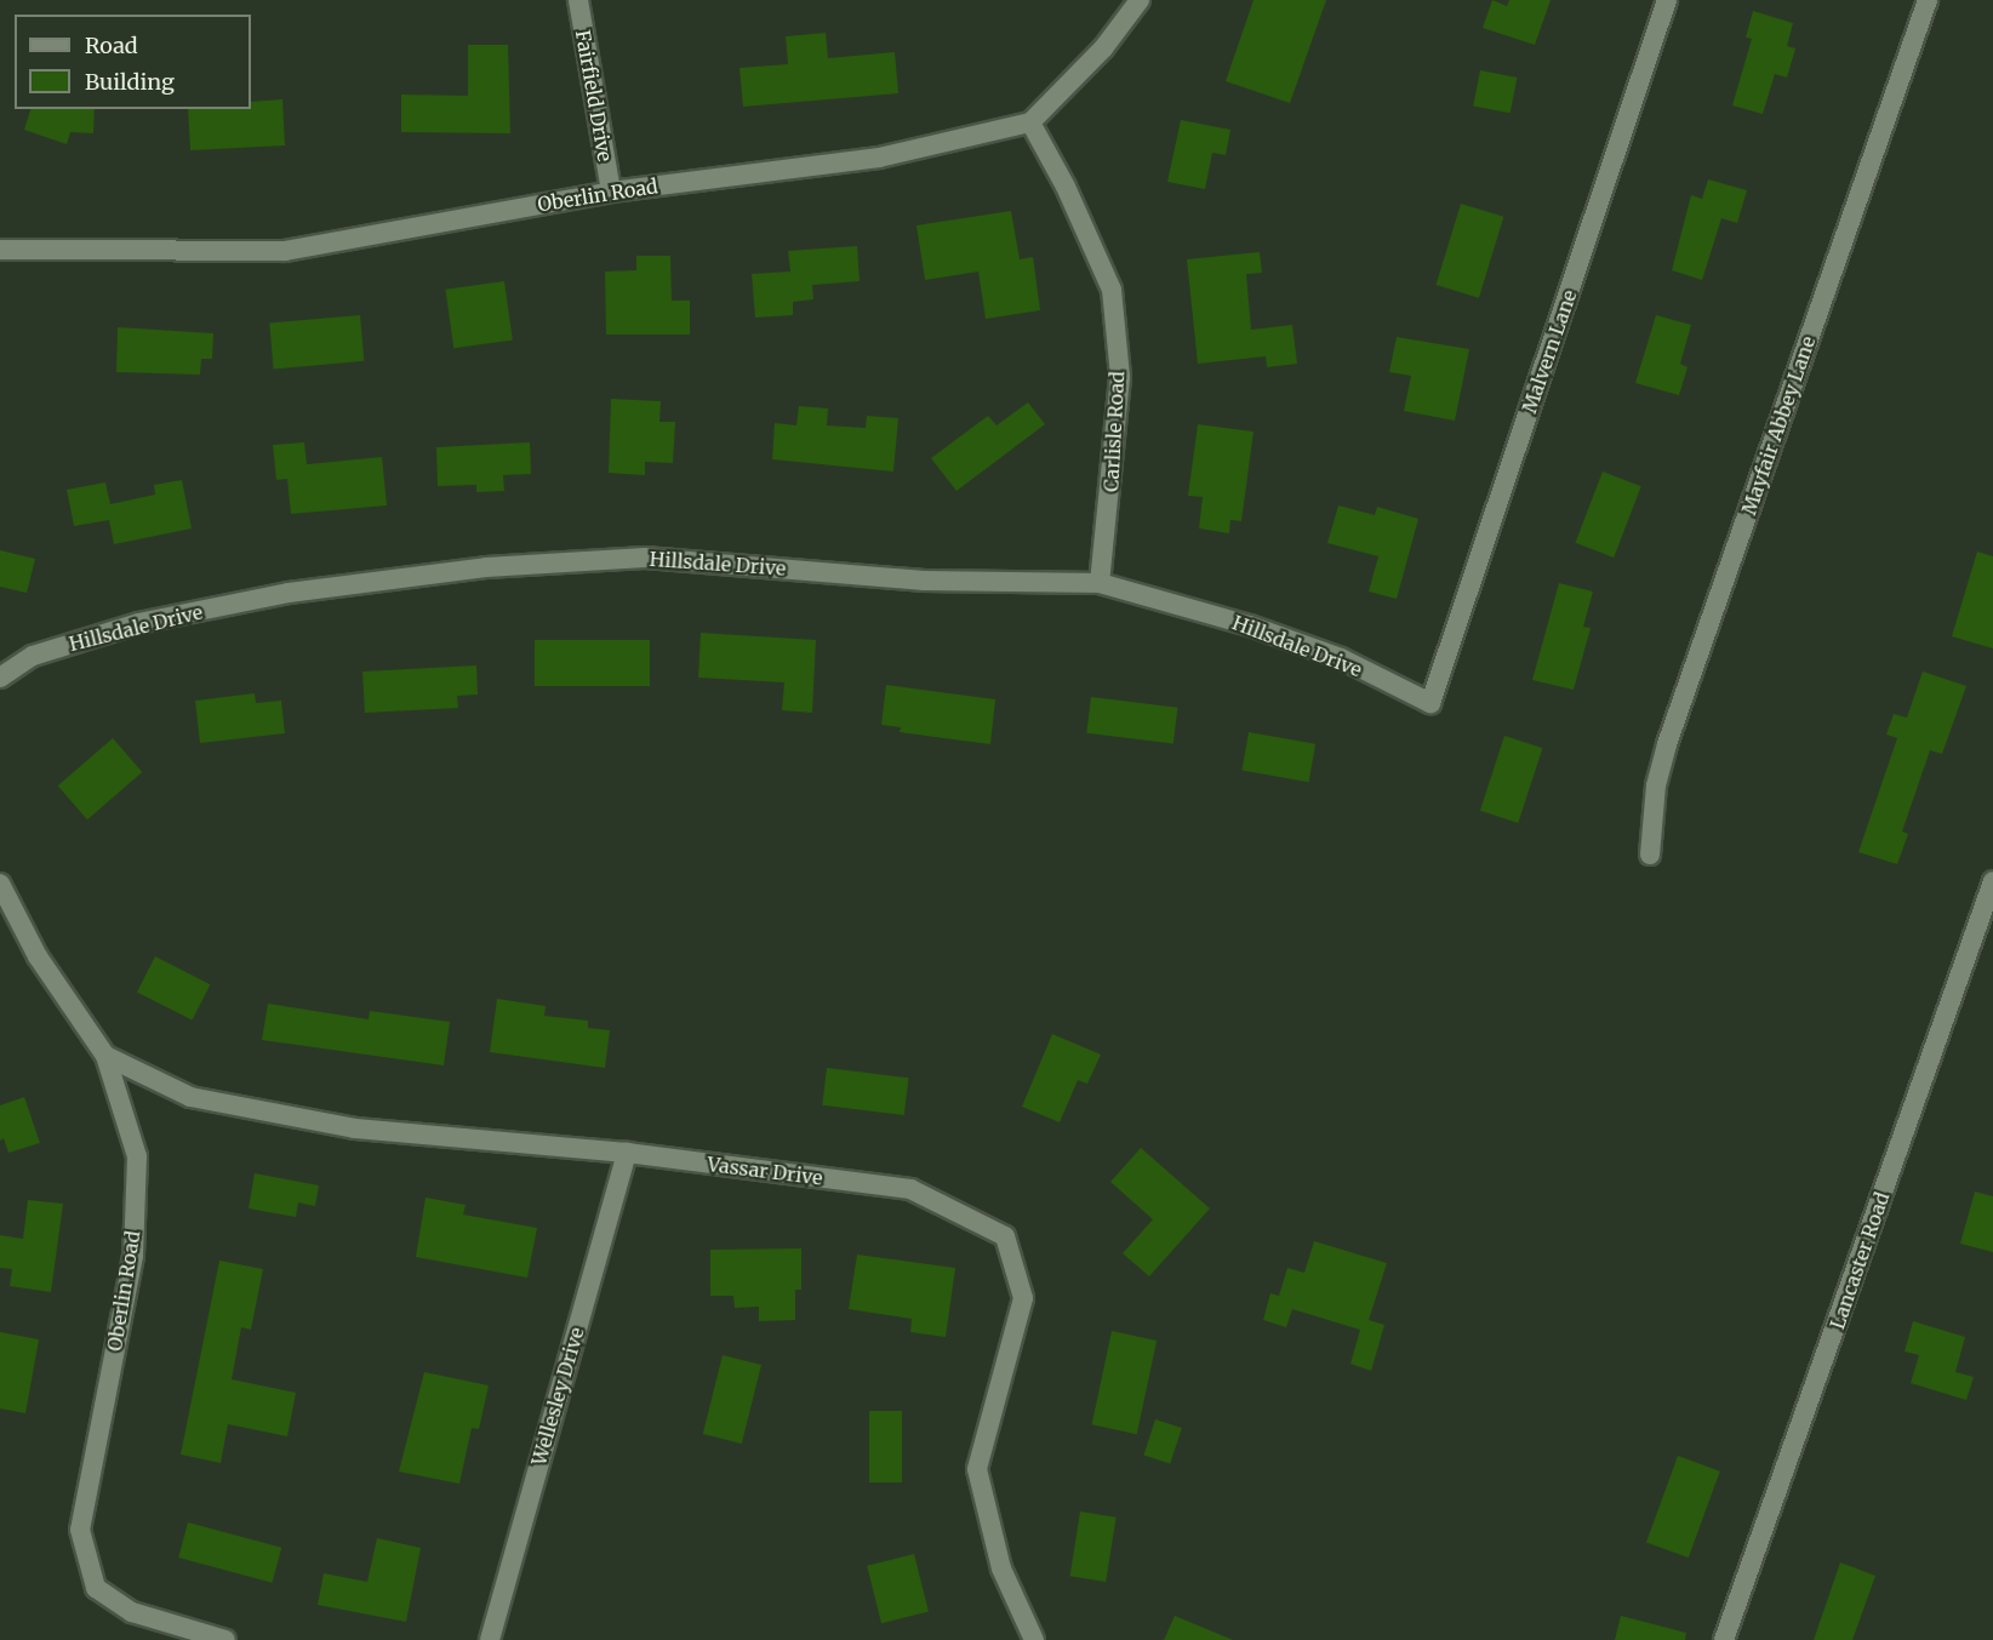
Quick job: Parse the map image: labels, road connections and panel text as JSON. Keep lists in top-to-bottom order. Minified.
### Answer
{"streets":{"street":["Fairfield Drive","Oberlin Road","Malvern Lane","Mayfair Abbey Lane","Carlisle Road","Hillsdale Drive","Vassar Drive","Lancaster Road","Wellesley Drive"]},"crossings":[["Fairfield Drive","Oberlin Road"],["Oberlin Road","Carlisle Road"],["Oberlin Road","Vassar Drive"],["Malvern Lane","Hillsdale Drive"],["Carlisle Road","Hillsdale Drive"],["Vassar Drive","Wellesley Drive"]],"legend":["Road","Building"]}
